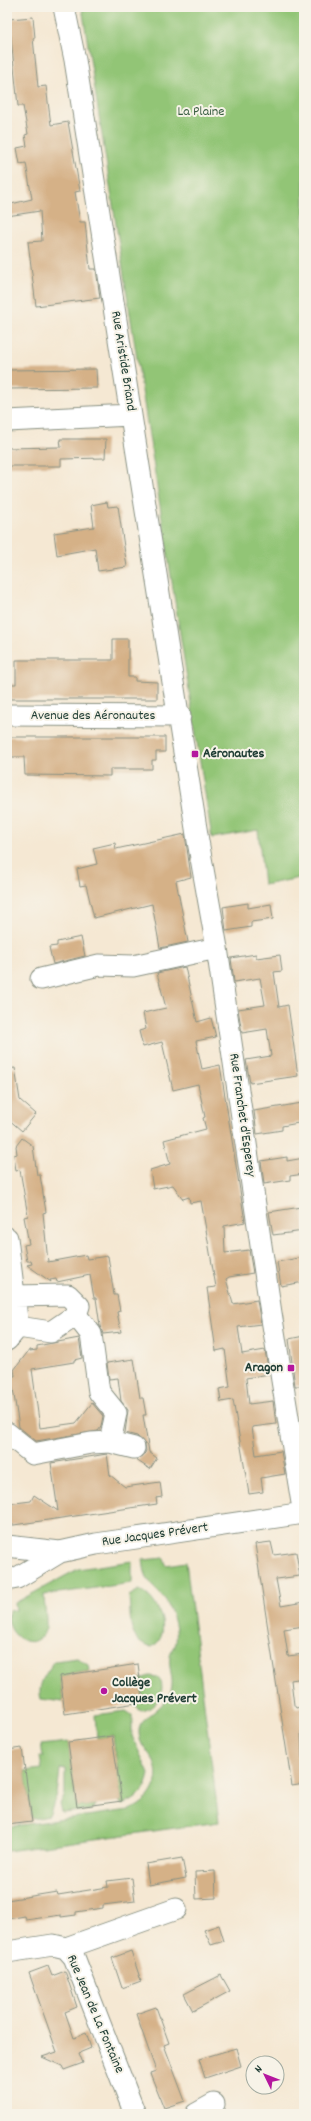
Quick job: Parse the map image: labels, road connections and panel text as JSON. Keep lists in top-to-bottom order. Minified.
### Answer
{"streets":{"street":["Rue Aristide Briand","Avenue des Aéronautes","Rue Franchet d'Esperey","Rue Jacques Prévert","Rue Jean de La Fontaine"]},"crossings":[["Rue Aristide Briand","Avenue des Aéronautes"],["Rue Aristide Briand","Rue Franchet d'Esperey"],["Avenue des Aéronautes","Rue Franchet d'Esperey"],["Rue Franchet d'Esperey","Rue Jacques Prévert"]],"parks":["La Plaine"],"places":{"transit":["Aéronautes","Aragon"],"other":["Collège Jacques Prévert"]},"north":"top left"}
